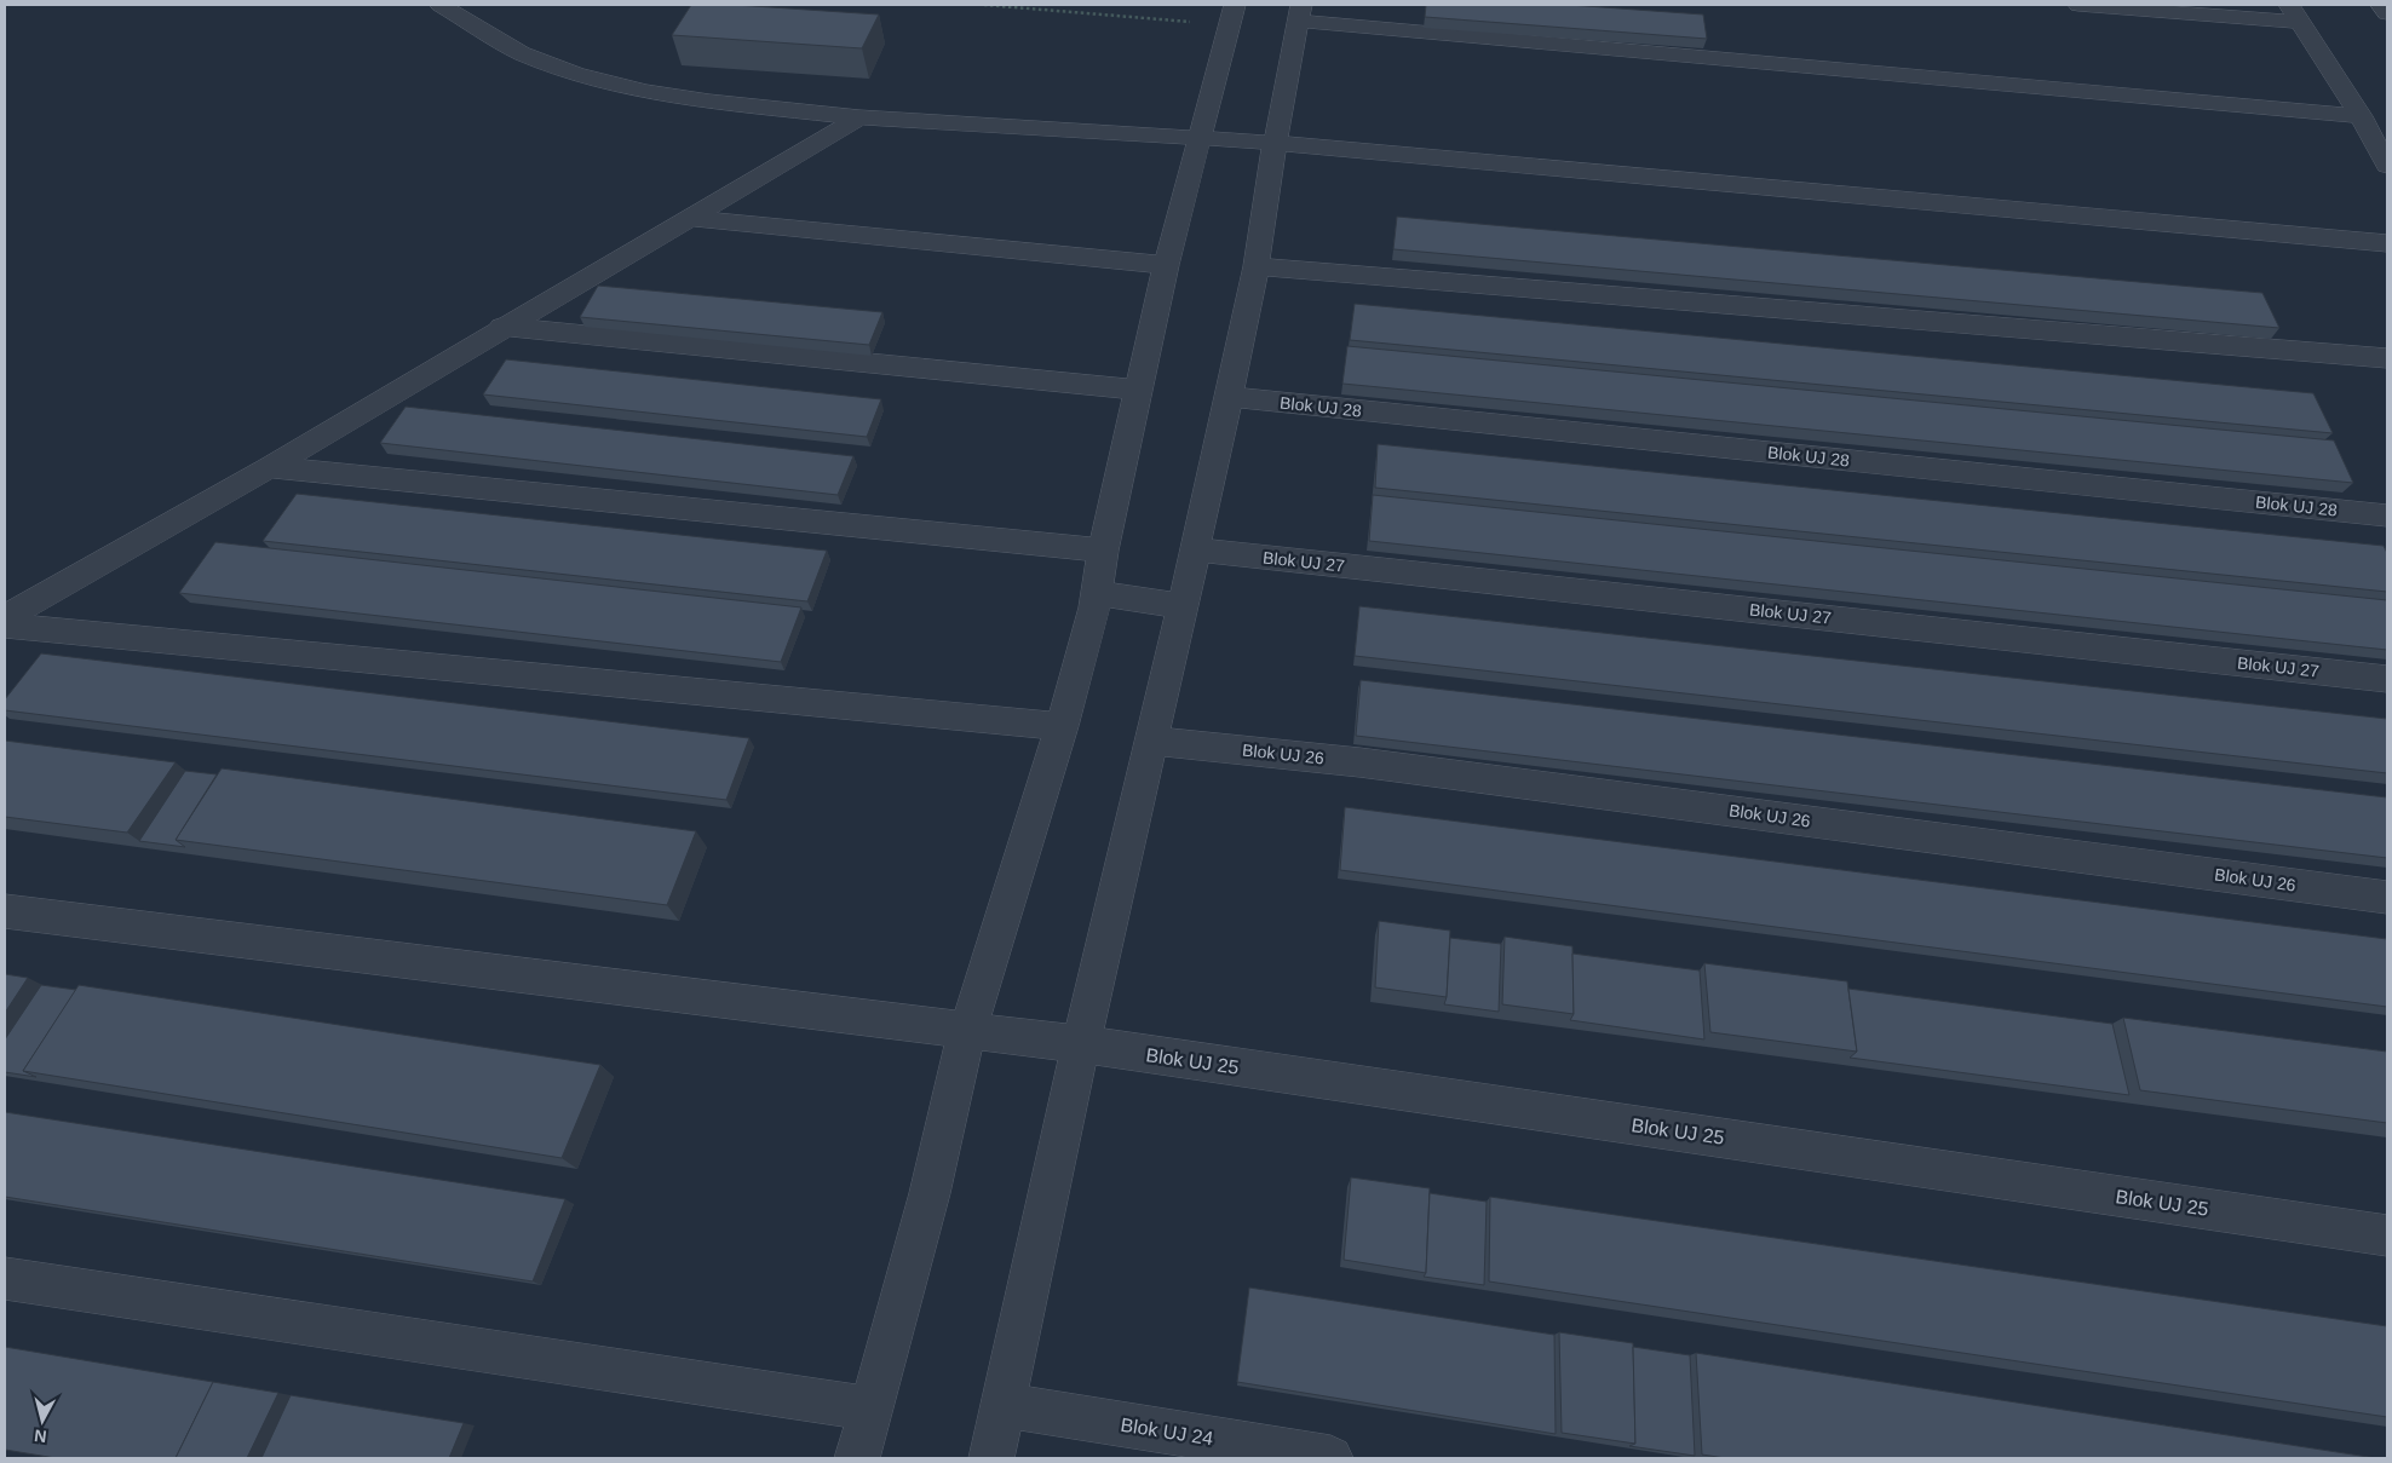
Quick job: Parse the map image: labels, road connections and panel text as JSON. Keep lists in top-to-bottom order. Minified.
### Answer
{"streets":{"street":["Blok UJ 28","Blok UJ 27","Blok UJ 26","Blok UJ 25","Blok UJ 24"]},"north":"bottom"}
